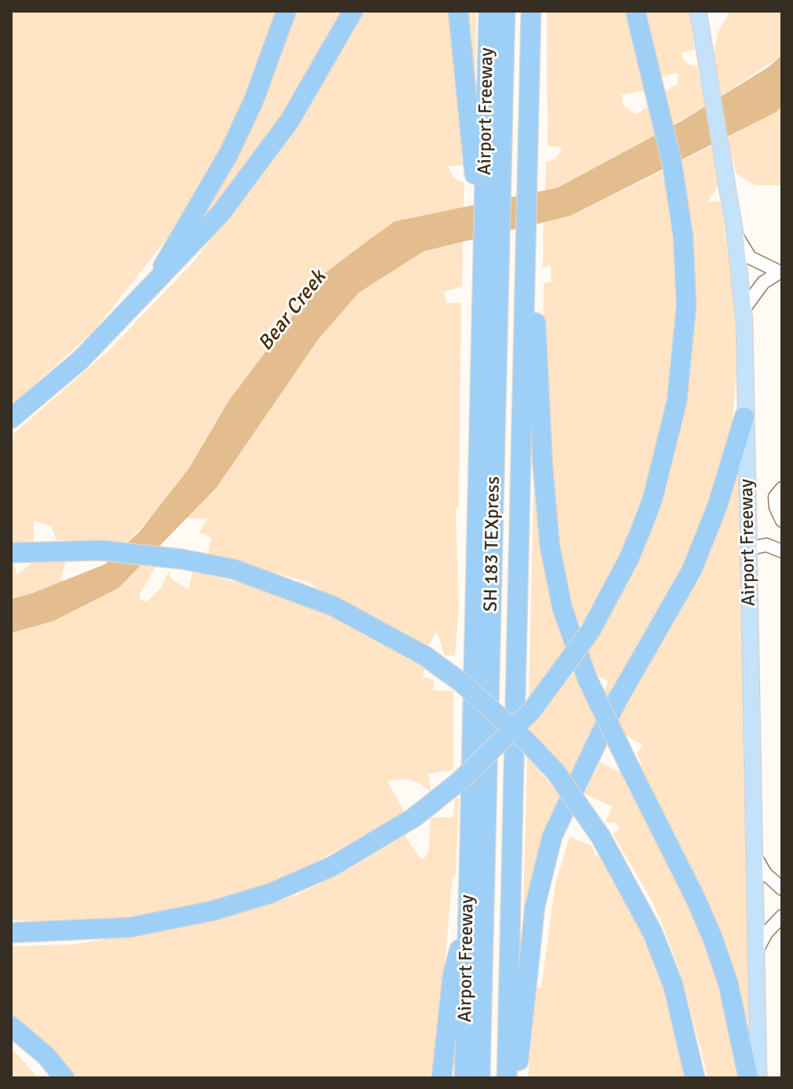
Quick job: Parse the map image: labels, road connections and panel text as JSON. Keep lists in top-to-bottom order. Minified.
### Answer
{"streets":{"highway":["Airport Freeway","SH 183 TEXpress"]},"crossings":[["Airport Freeway","SH 183 TEXpress"]],"water":["Bear Creek"]}
